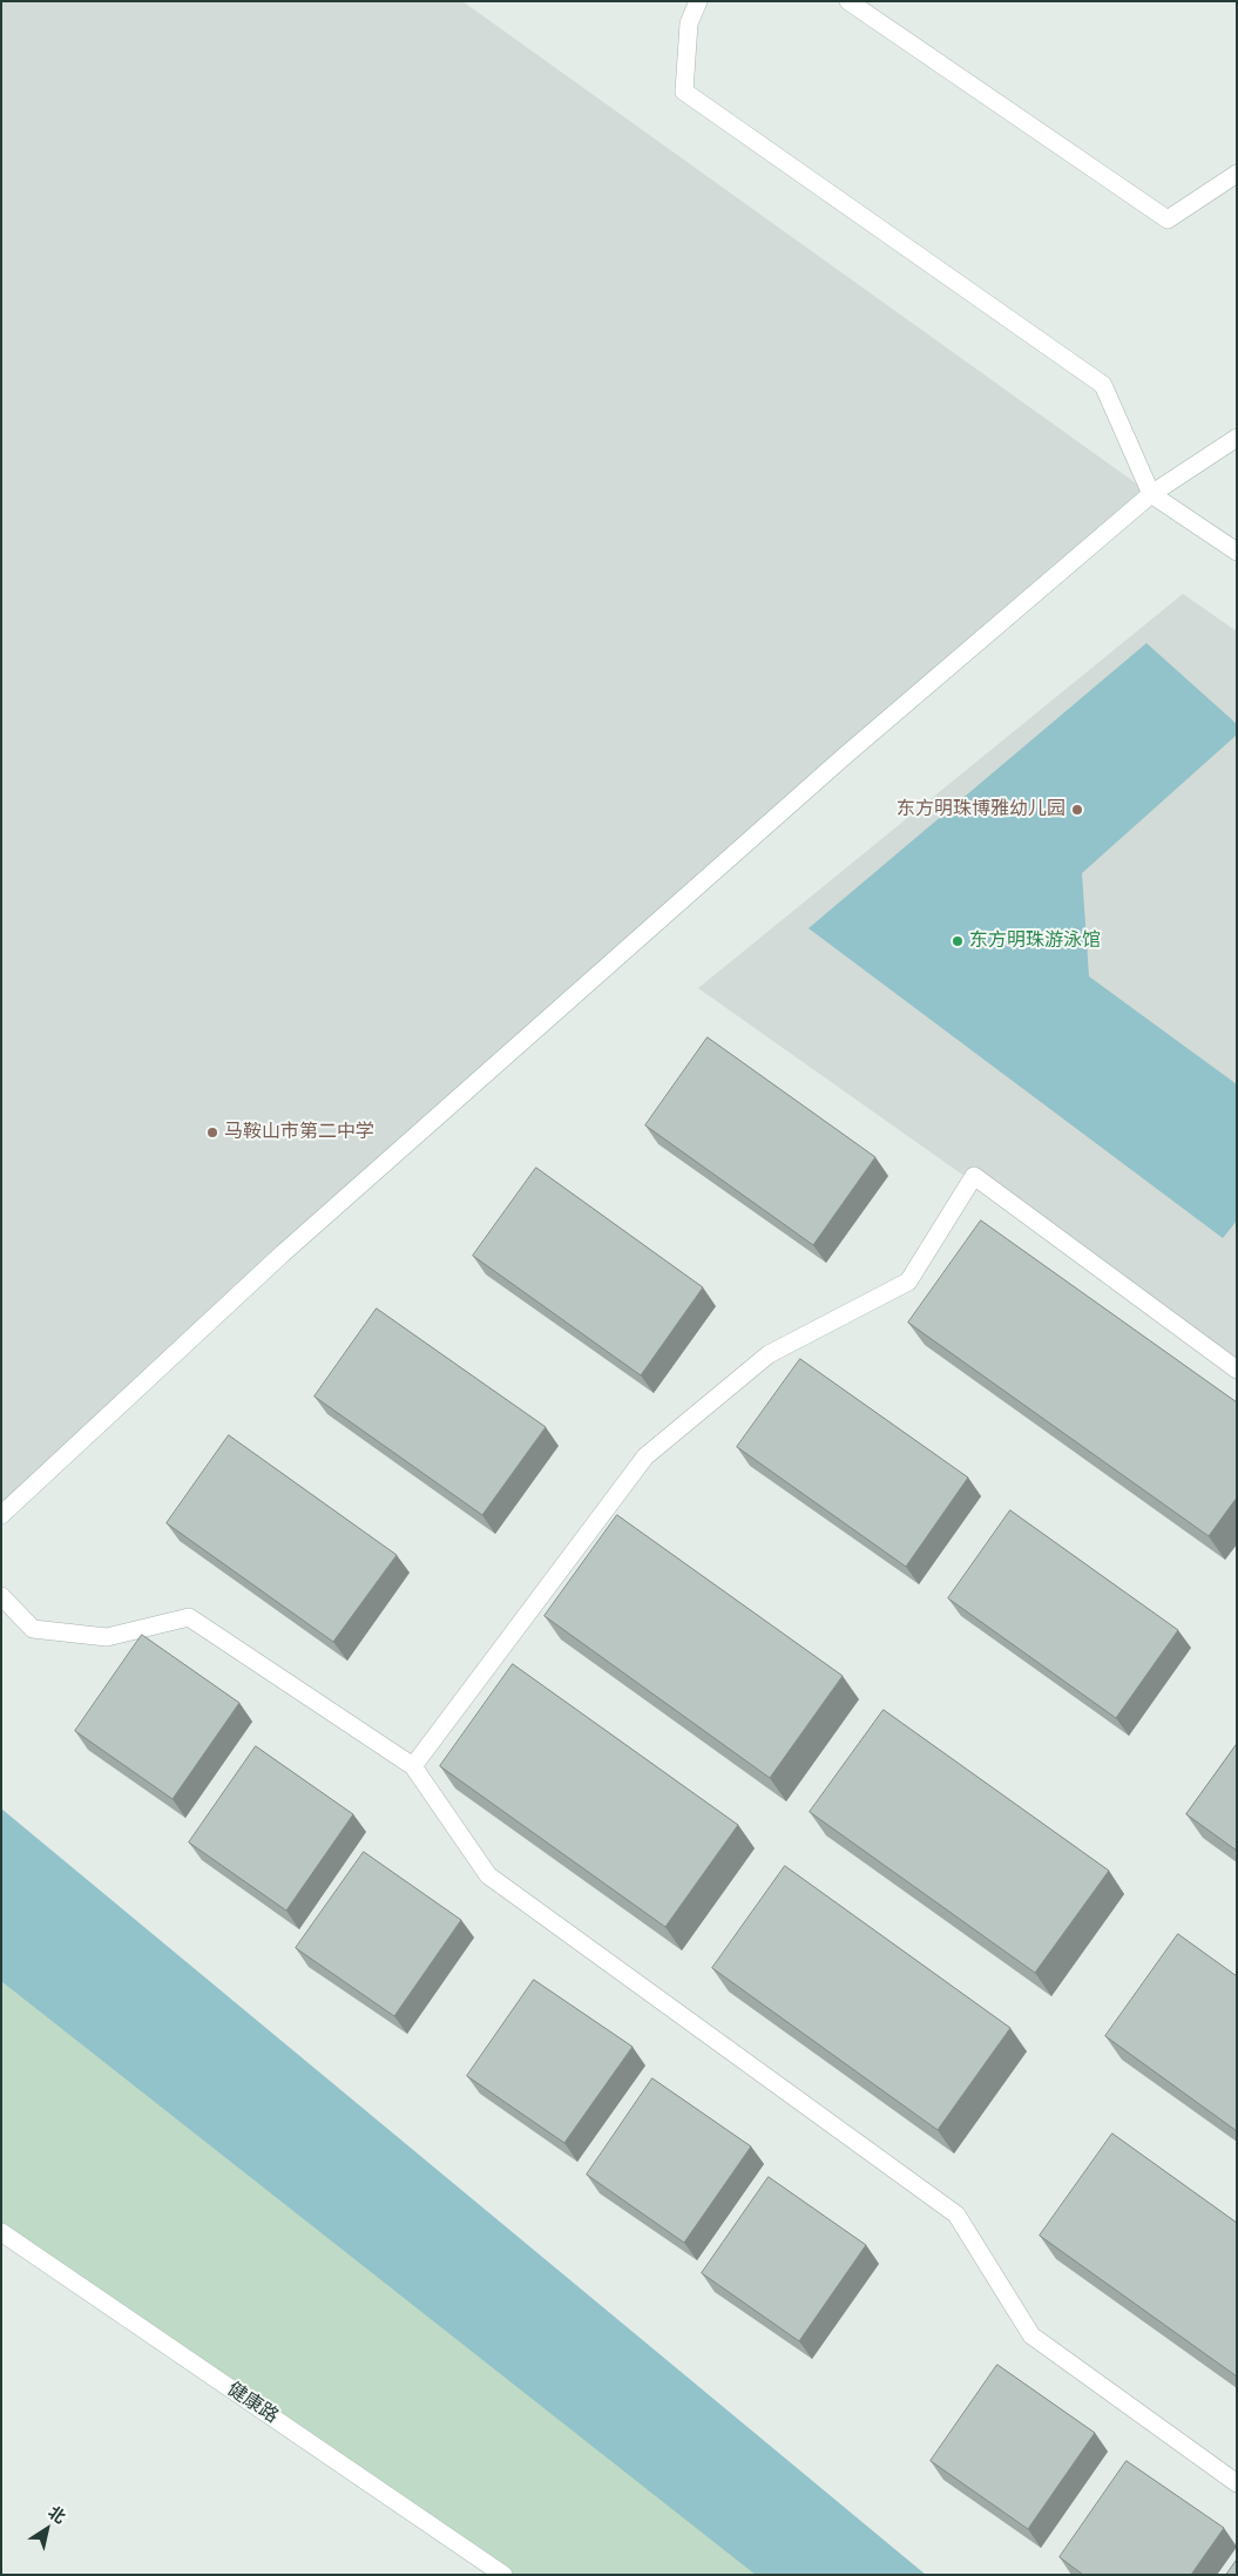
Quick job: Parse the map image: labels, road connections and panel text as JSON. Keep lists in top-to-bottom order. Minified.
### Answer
{"streets":{"street":["健康路"]},"places":["东方明珠博雅幼儿园","东方明珠游泳馆","马鞍山市第二中学"],"north":"top right"}
